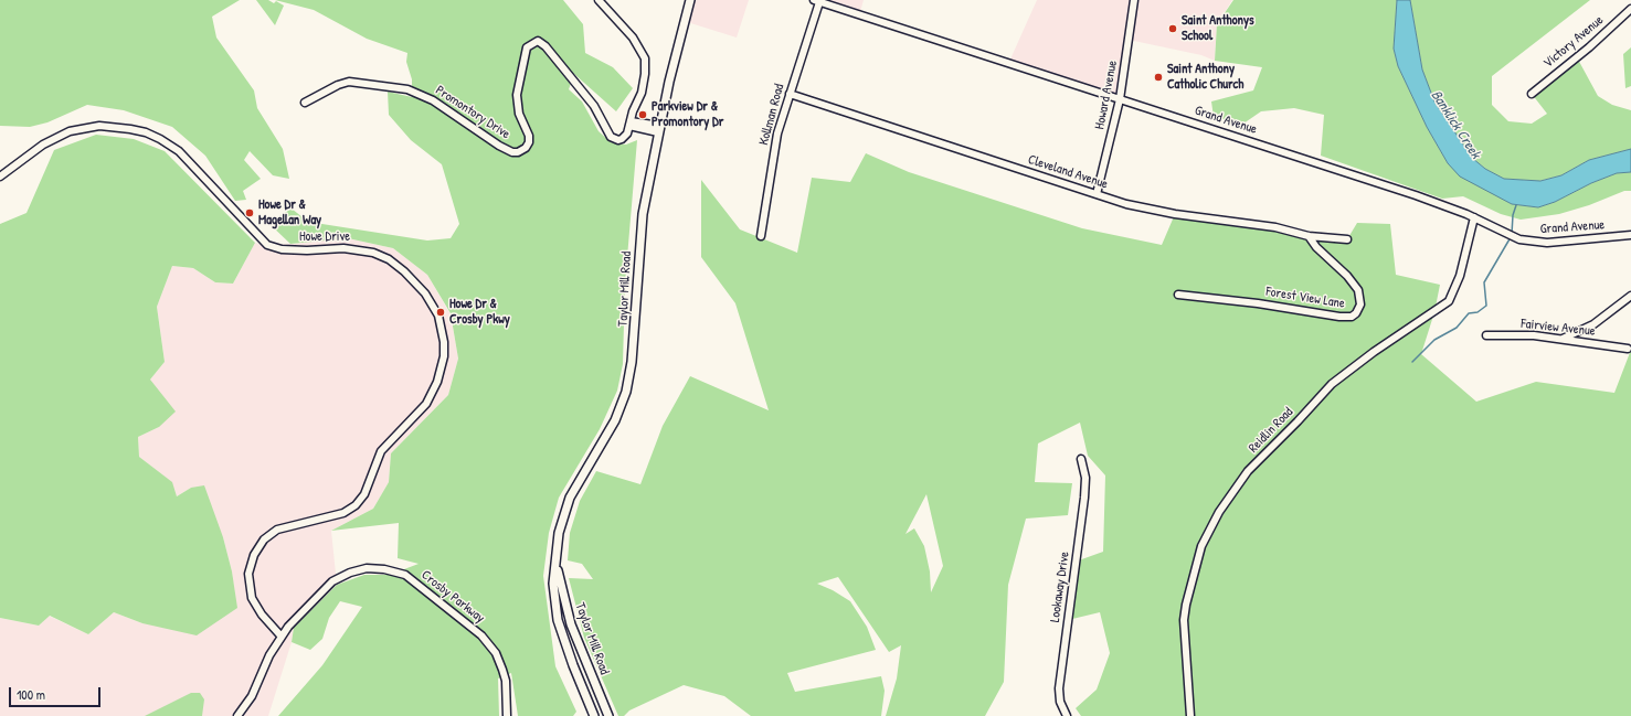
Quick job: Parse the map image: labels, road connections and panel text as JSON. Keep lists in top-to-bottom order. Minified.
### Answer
{"streets":{"main road":["Taylor Mill Road"],"street":["Victory Avenue","Howard Avenue","Promontory Drive","Kollman Road","Grand Avenue","Cleveland Avenue","Howe Drive","Forest View Lane","Fairview Avenue","Reidlin Road","Lookaway Drive","Crosby Parkway"]},"crossings":[["Howard Avenue","Grand Avenue"],["Howard Avenue","Cleveland Avenue"],["Kollman Road","Grand Avenue"],["Kollman Road","Cleveland Avenue"],["Grand Avenue","Reidlin Road"],["Cleveland Avenue","Forest View Lane"],["Howe Drive","Crosby Parkway"]],"water":["Banklick Creek"],"places":["Saint Anthonys School","Saint Anthony Catholic Church","Parkview Dr & Promontory Dr","Howe Dr & Magellan Way","Howe Dr & Crosby Pkwy"],"scale_bar":"100 m"}
